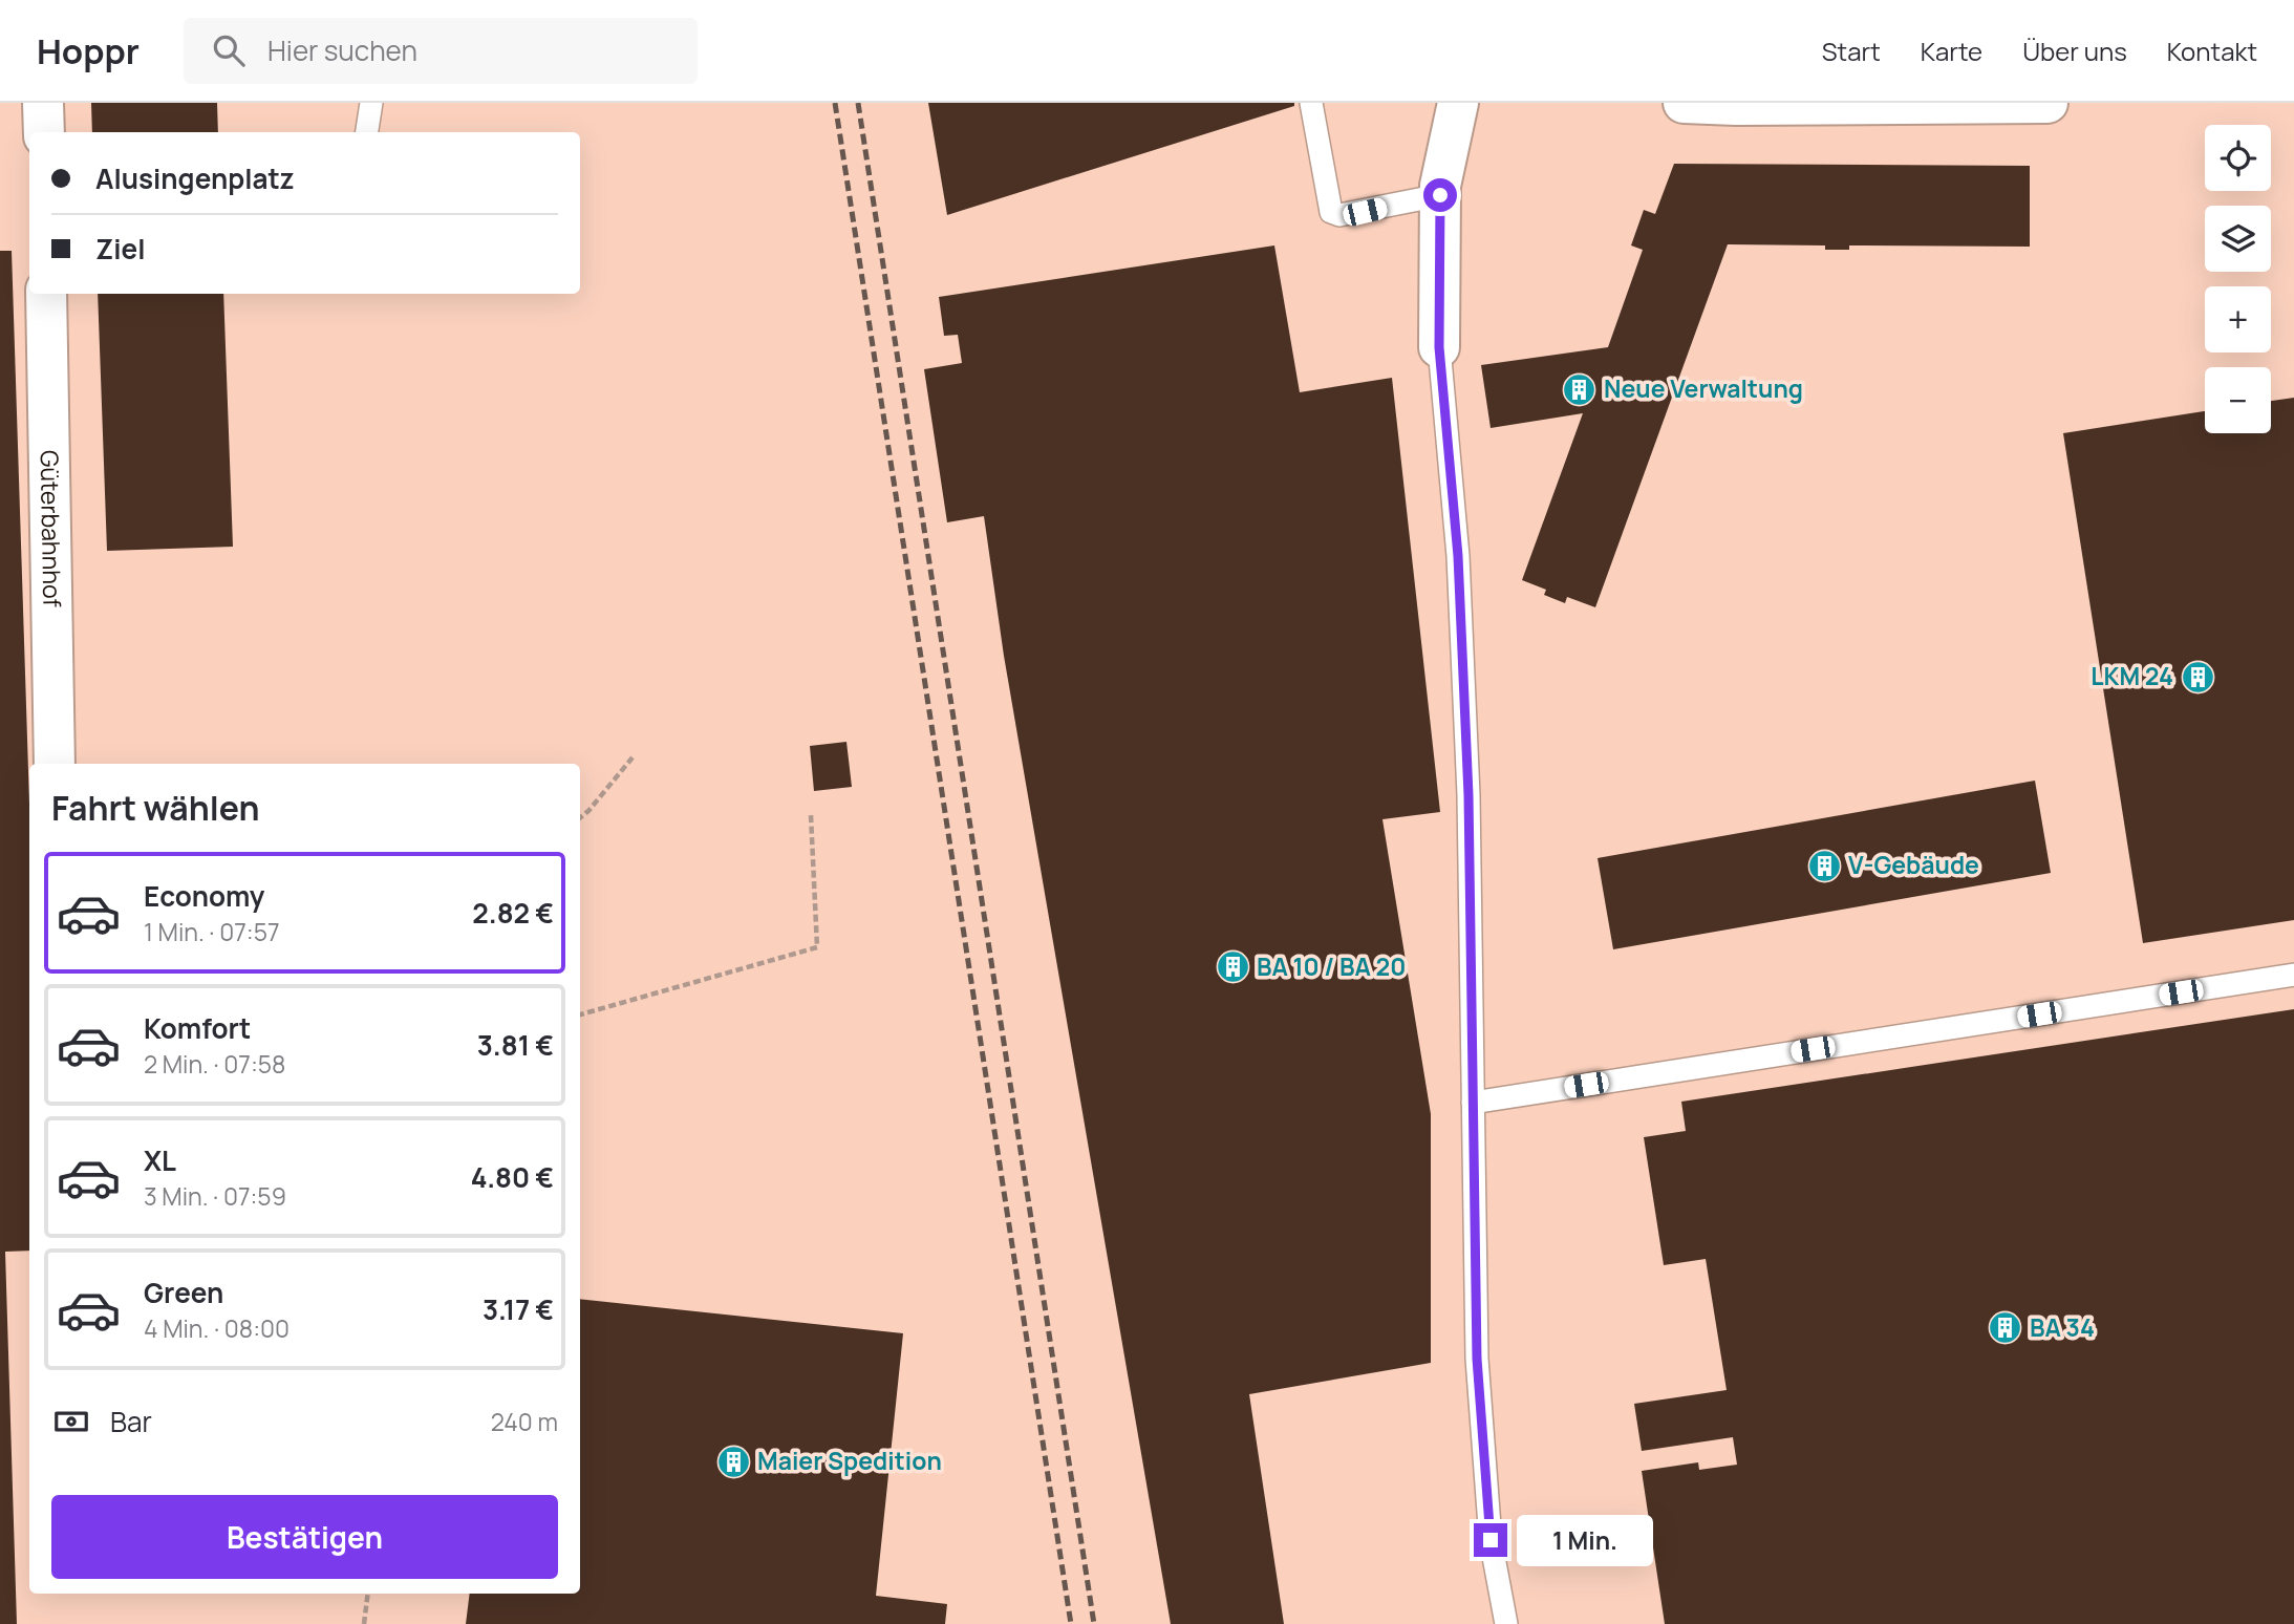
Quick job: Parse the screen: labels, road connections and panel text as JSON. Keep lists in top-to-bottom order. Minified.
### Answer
{"streets":{"street":["Güterbahnhof"]},"places":{"building":["Neue Verwaltung","LKM 24","V-Gebäude","BA 10 / BA 20","BA 34","Maier Spedition"]},"page":{"header":"Hoppr","search":"Hier suchen","nav":["Start","Karte","Über uns","Kontakt"],"map_buttons":["+","−"],"banner":["Alusingenplatz","Ziel"],"heading":"Fahrt wählen","list":[{"name":"Economy","note":"1 Min. · 07:57","value":"2.82 €"},{"name":"Komfort","note":"2 Min. · 07:58","value":"3.81 €"},{"name":"XL","note":"3 Min. · 07:59","value":"4.80 €"},{"name":"Green","note":"4 Min. · 08:00","value":"3.17 €"}],"pay":["Bar","240 m"],"buttons":"Bestätigen","bubble":"1 Min."}}
